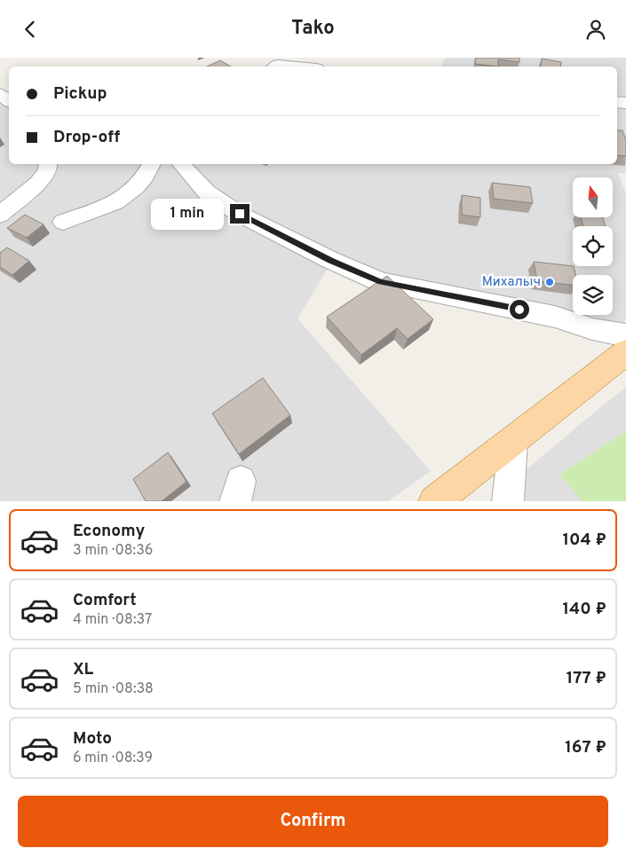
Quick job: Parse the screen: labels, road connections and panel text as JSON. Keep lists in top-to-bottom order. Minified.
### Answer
{"places":["Михалыч"],"north":"top","page":{"header":"Tako","banner":["Pickup","Drop-off"],"bubble":"1 min","list":[{"name":"Economy","note":"3 min · 08:36","value":"104 ₽"},{"name":"Comfort","note":"4 min · 08:37","value":"140 ₽"},{"name":"XL","note":"5 min · 08:38","value":"177 ₽"},{"name":"Moto","note":"6 min · 08:39","value":"167 ₽"}],"buttons":"Confirm"}}
